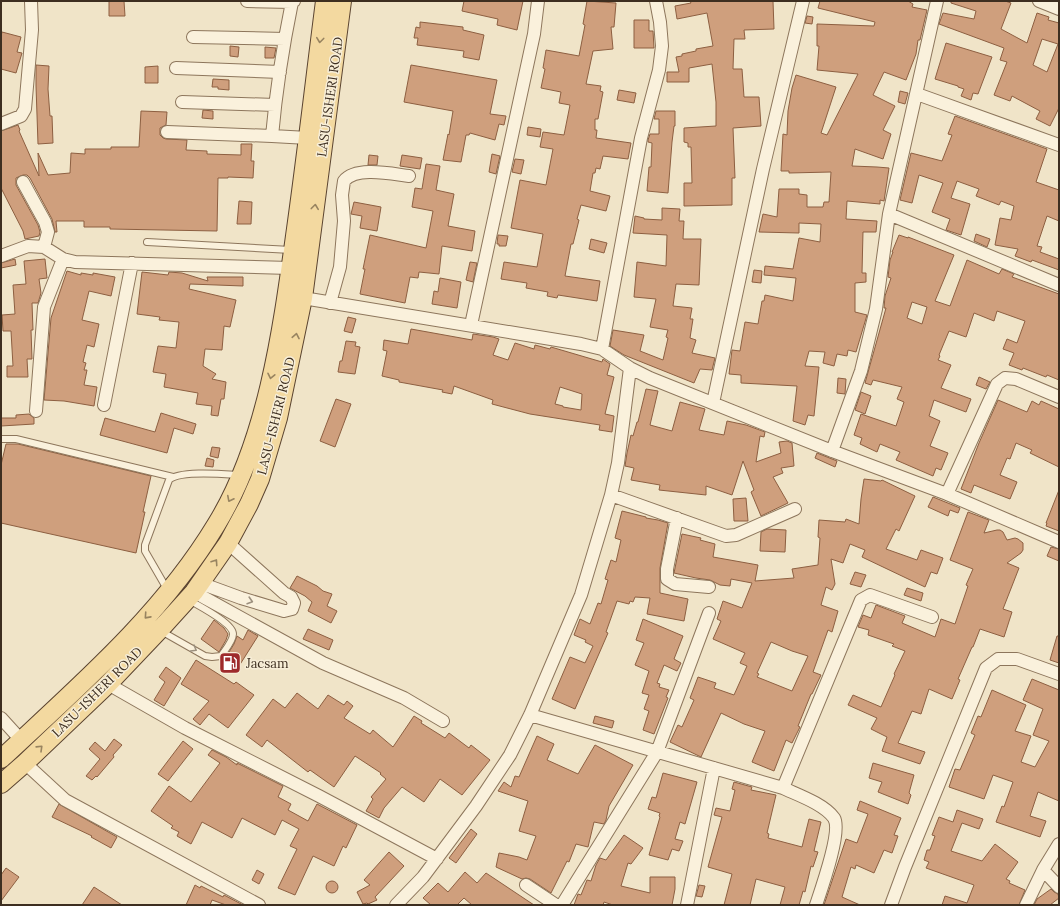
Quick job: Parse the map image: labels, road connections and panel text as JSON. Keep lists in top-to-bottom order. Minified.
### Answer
{"streets":{"main road":["LASU-ISHERI ROAD"]},"places":{"fuel station":["Jacsam"]}}
